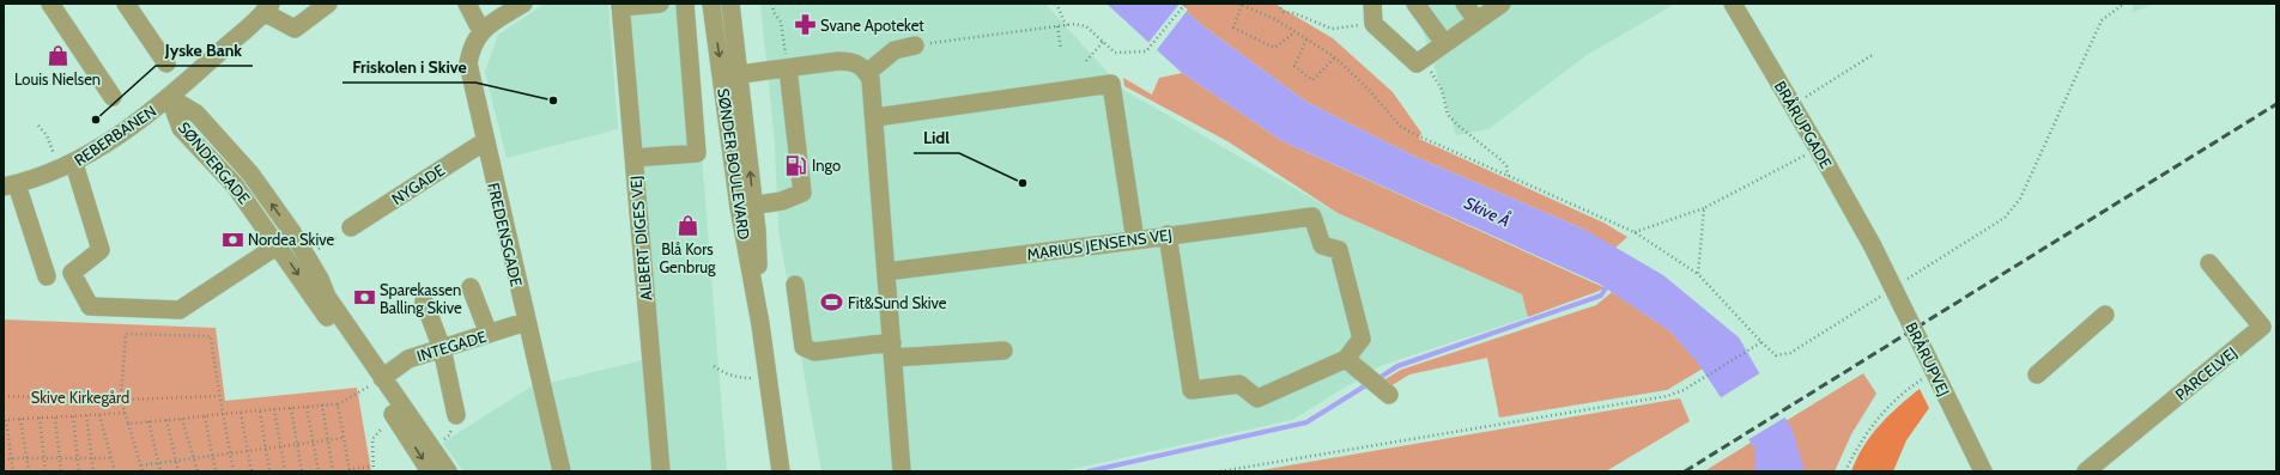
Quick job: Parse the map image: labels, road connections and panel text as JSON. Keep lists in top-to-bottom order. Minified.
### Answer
{"streets":{"street":["BRÅRUPGADE","REBERBANEN","SØNDERGADE","SØNDER BOULEVARD","NYGADE","FREDENSGADE","ALBERT DIGES VEJ","MARIUS JENSENS VEJ","INTEGADE","BRÅRUPVEJ","PARCELVEJ"]},"crossings":[["BRÅRUPGADE","BRÅRUPVEJ"],["REBERBANEN","SØNDERGADE"],["SØNDERGADE","INTEGADE"],["NYGADE","FREDENSGADE"],["FREDENSGADE","INTEGADE"]],"water":["Skive Å"],"parks":["Skive Kirkegård"],"places":{"pharmacy":["Svane Apoteket"],"shop":["Louis Nielsen","Blå Kors Genbrug"],"other":["Friskolen i Skive","Jyske Bank","Lidl"],"fuel station":["Ingo"],"bank":["Nordea Skive","Sparekassen Balling Skive"],"sports":["Fit&Sund Skive"]}}
